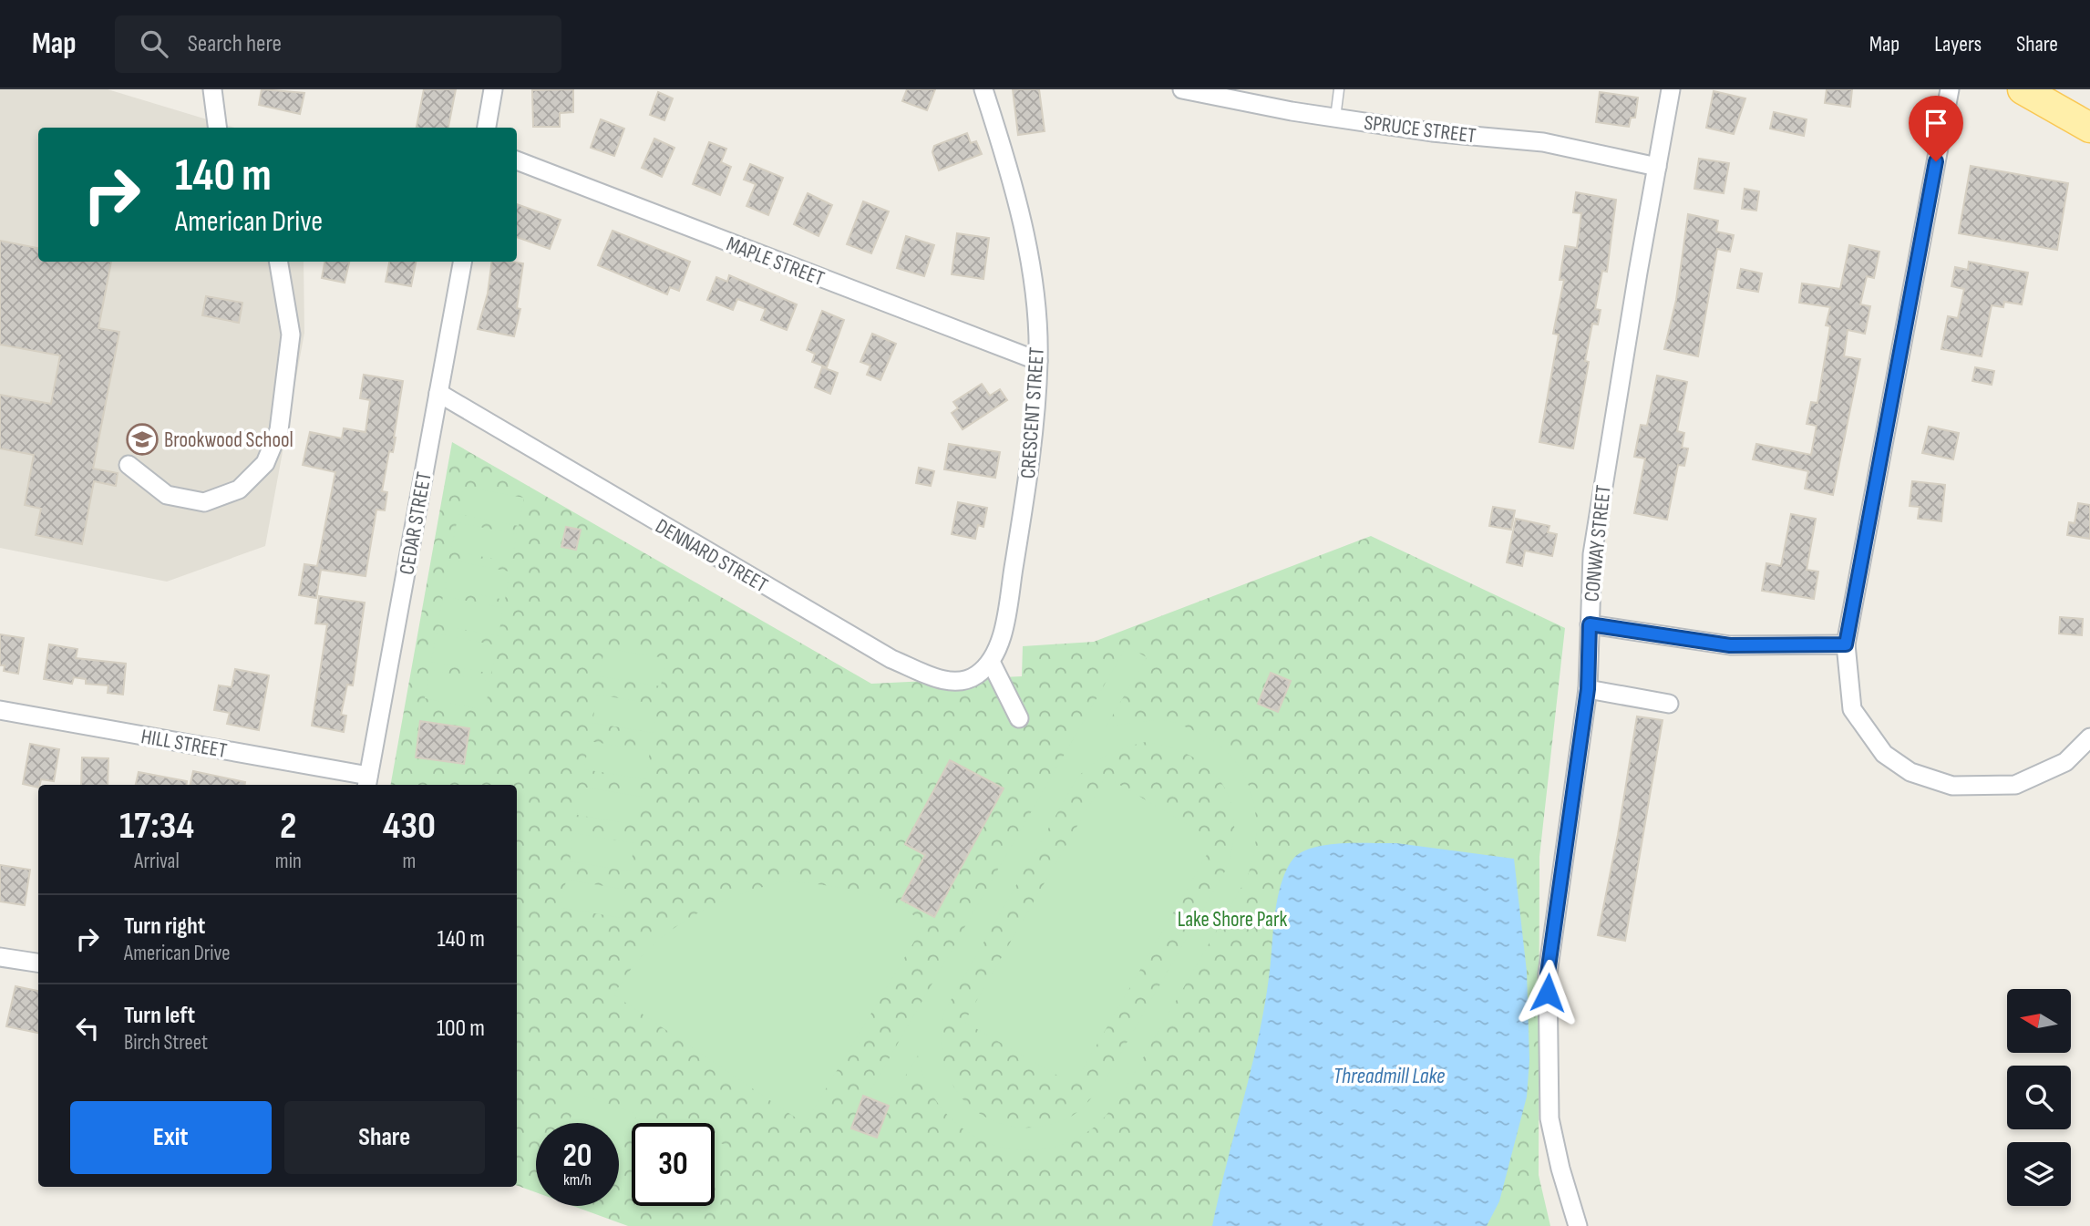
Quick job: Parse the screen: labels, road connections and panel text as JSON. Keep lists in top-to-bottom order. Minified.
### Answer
{"streets":{"street":["SPRUCE STREET","MAPLE STREET","CRESCENT STREET","CEDAR STREET","CONWAY STREET","DENNARD STREET","HILL STREET"]},"crossings":[["SPRUCE STREET","CONWAY STREET"],["MAPLE STREET","CRESCENT STREET"],["CRESCENT STREET","DENNARD STREET"],["CEDAR STREET","DENNARD STREET"],["CEDAR STREET","HILL STREET"]],"water":["Threadmill Lake"],"parks":["Lake Shore Park"],"places":{"school or university":["Brookwood School"]},"north":"left","page":{"header":"Map","search":"Search here","nav":["Map","Layers","Share"],"turn":["140 m","American Drive"],"eta":["17:34","Arrival","2","min","430","m"],"list":[{"name":"Turn right","note":"American Drive","value":"140 m"},{"name":"Turn left","note":"Birch Street","value":"100 m"}],"buttons":["Exit","Share"],"speed":"20 km/h","limit":"30"}}
